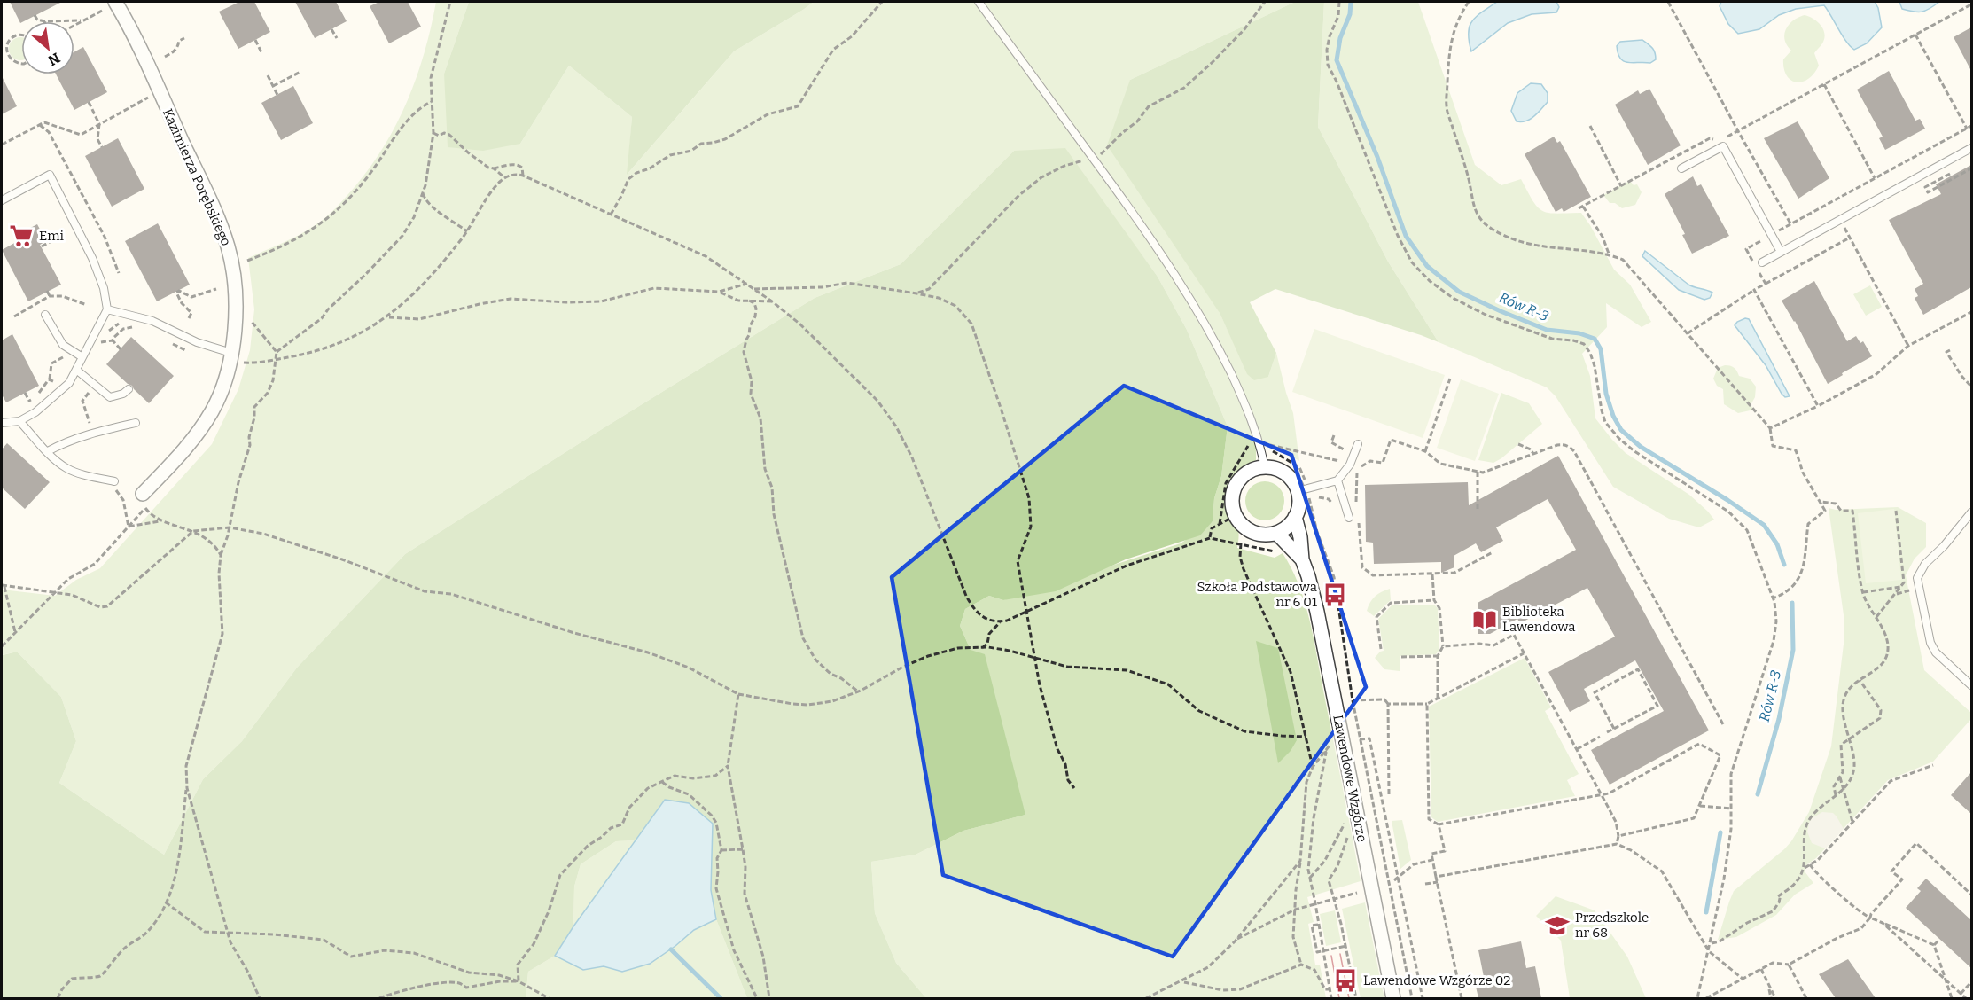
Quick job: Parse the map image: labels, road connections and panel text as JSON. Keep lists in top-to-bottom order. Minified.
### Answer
{"streets":{"street":["Kazimierza Porębskiego","Lawendowe Wzgórze"]},"water":["Rów R-3"],"places":{"supermarket":["Emi"],"bus stop":["Szkoła Podstawowa nr 6 01","Lawendowe Wzgórze 02"],"library":["Biblioteka Lawendowa"],"school or university":["Przedszkole nr 68"]},"north":"bottom right"}
